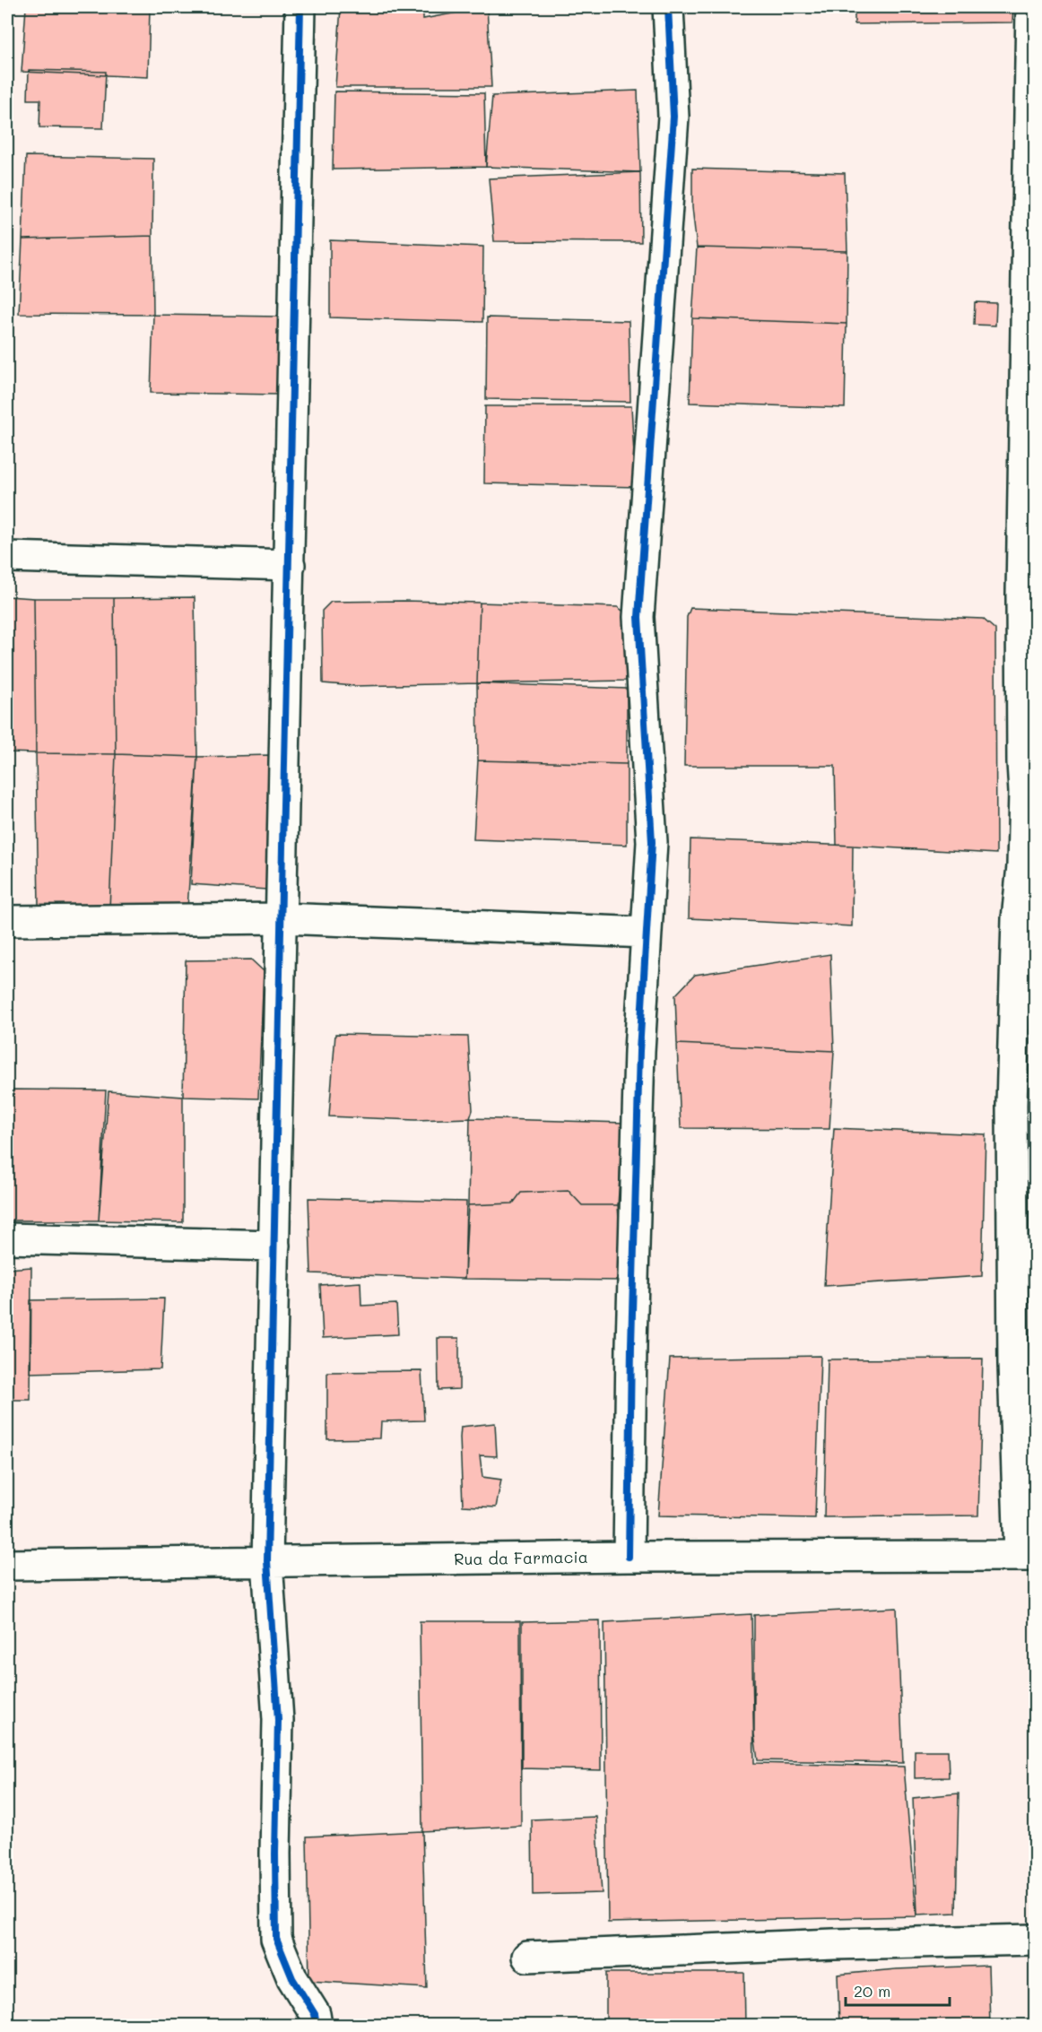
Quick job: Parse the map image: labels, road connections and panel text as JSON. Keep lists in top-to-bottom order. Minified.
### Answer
{"streets":{"street":["Rua da Farmacia"]},"scale_bar":"20 m"}
